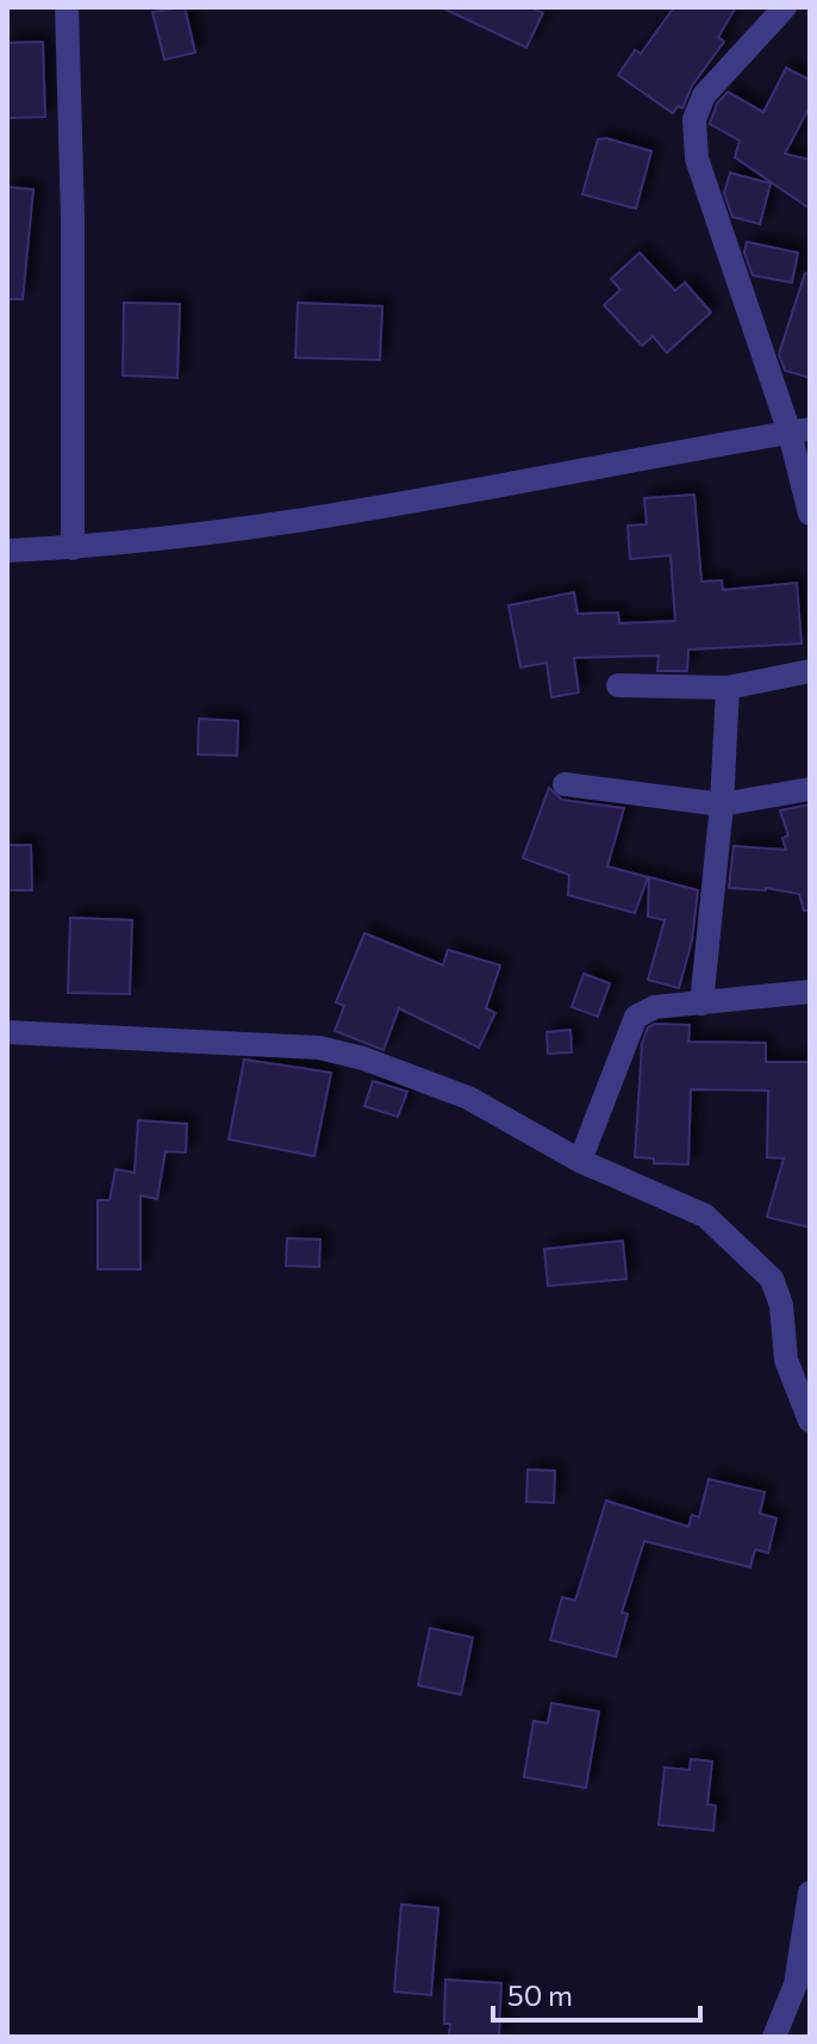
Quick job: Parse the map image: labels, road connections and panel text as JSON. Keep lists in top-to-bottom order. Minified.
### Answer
{"scale_bar":"50 m"}
